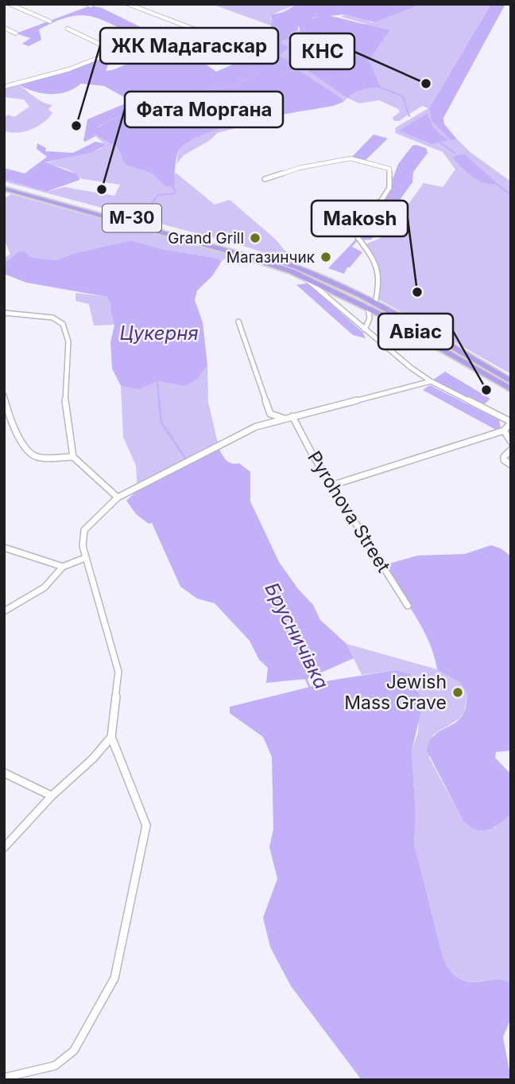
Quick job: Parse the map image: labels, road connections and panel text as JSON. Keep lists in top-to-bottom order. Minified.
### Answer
{"streets":{"highway":["М-30"],"street":["Pyrohova Street"]},"water":["Цукерня","Брусничівка"],"places":["КНС","ЖК Мадагаскар","Фата Моргана","Grand Grill","Магазинчик","Makosh","Авіас","Jewish Mass Grave"]}
